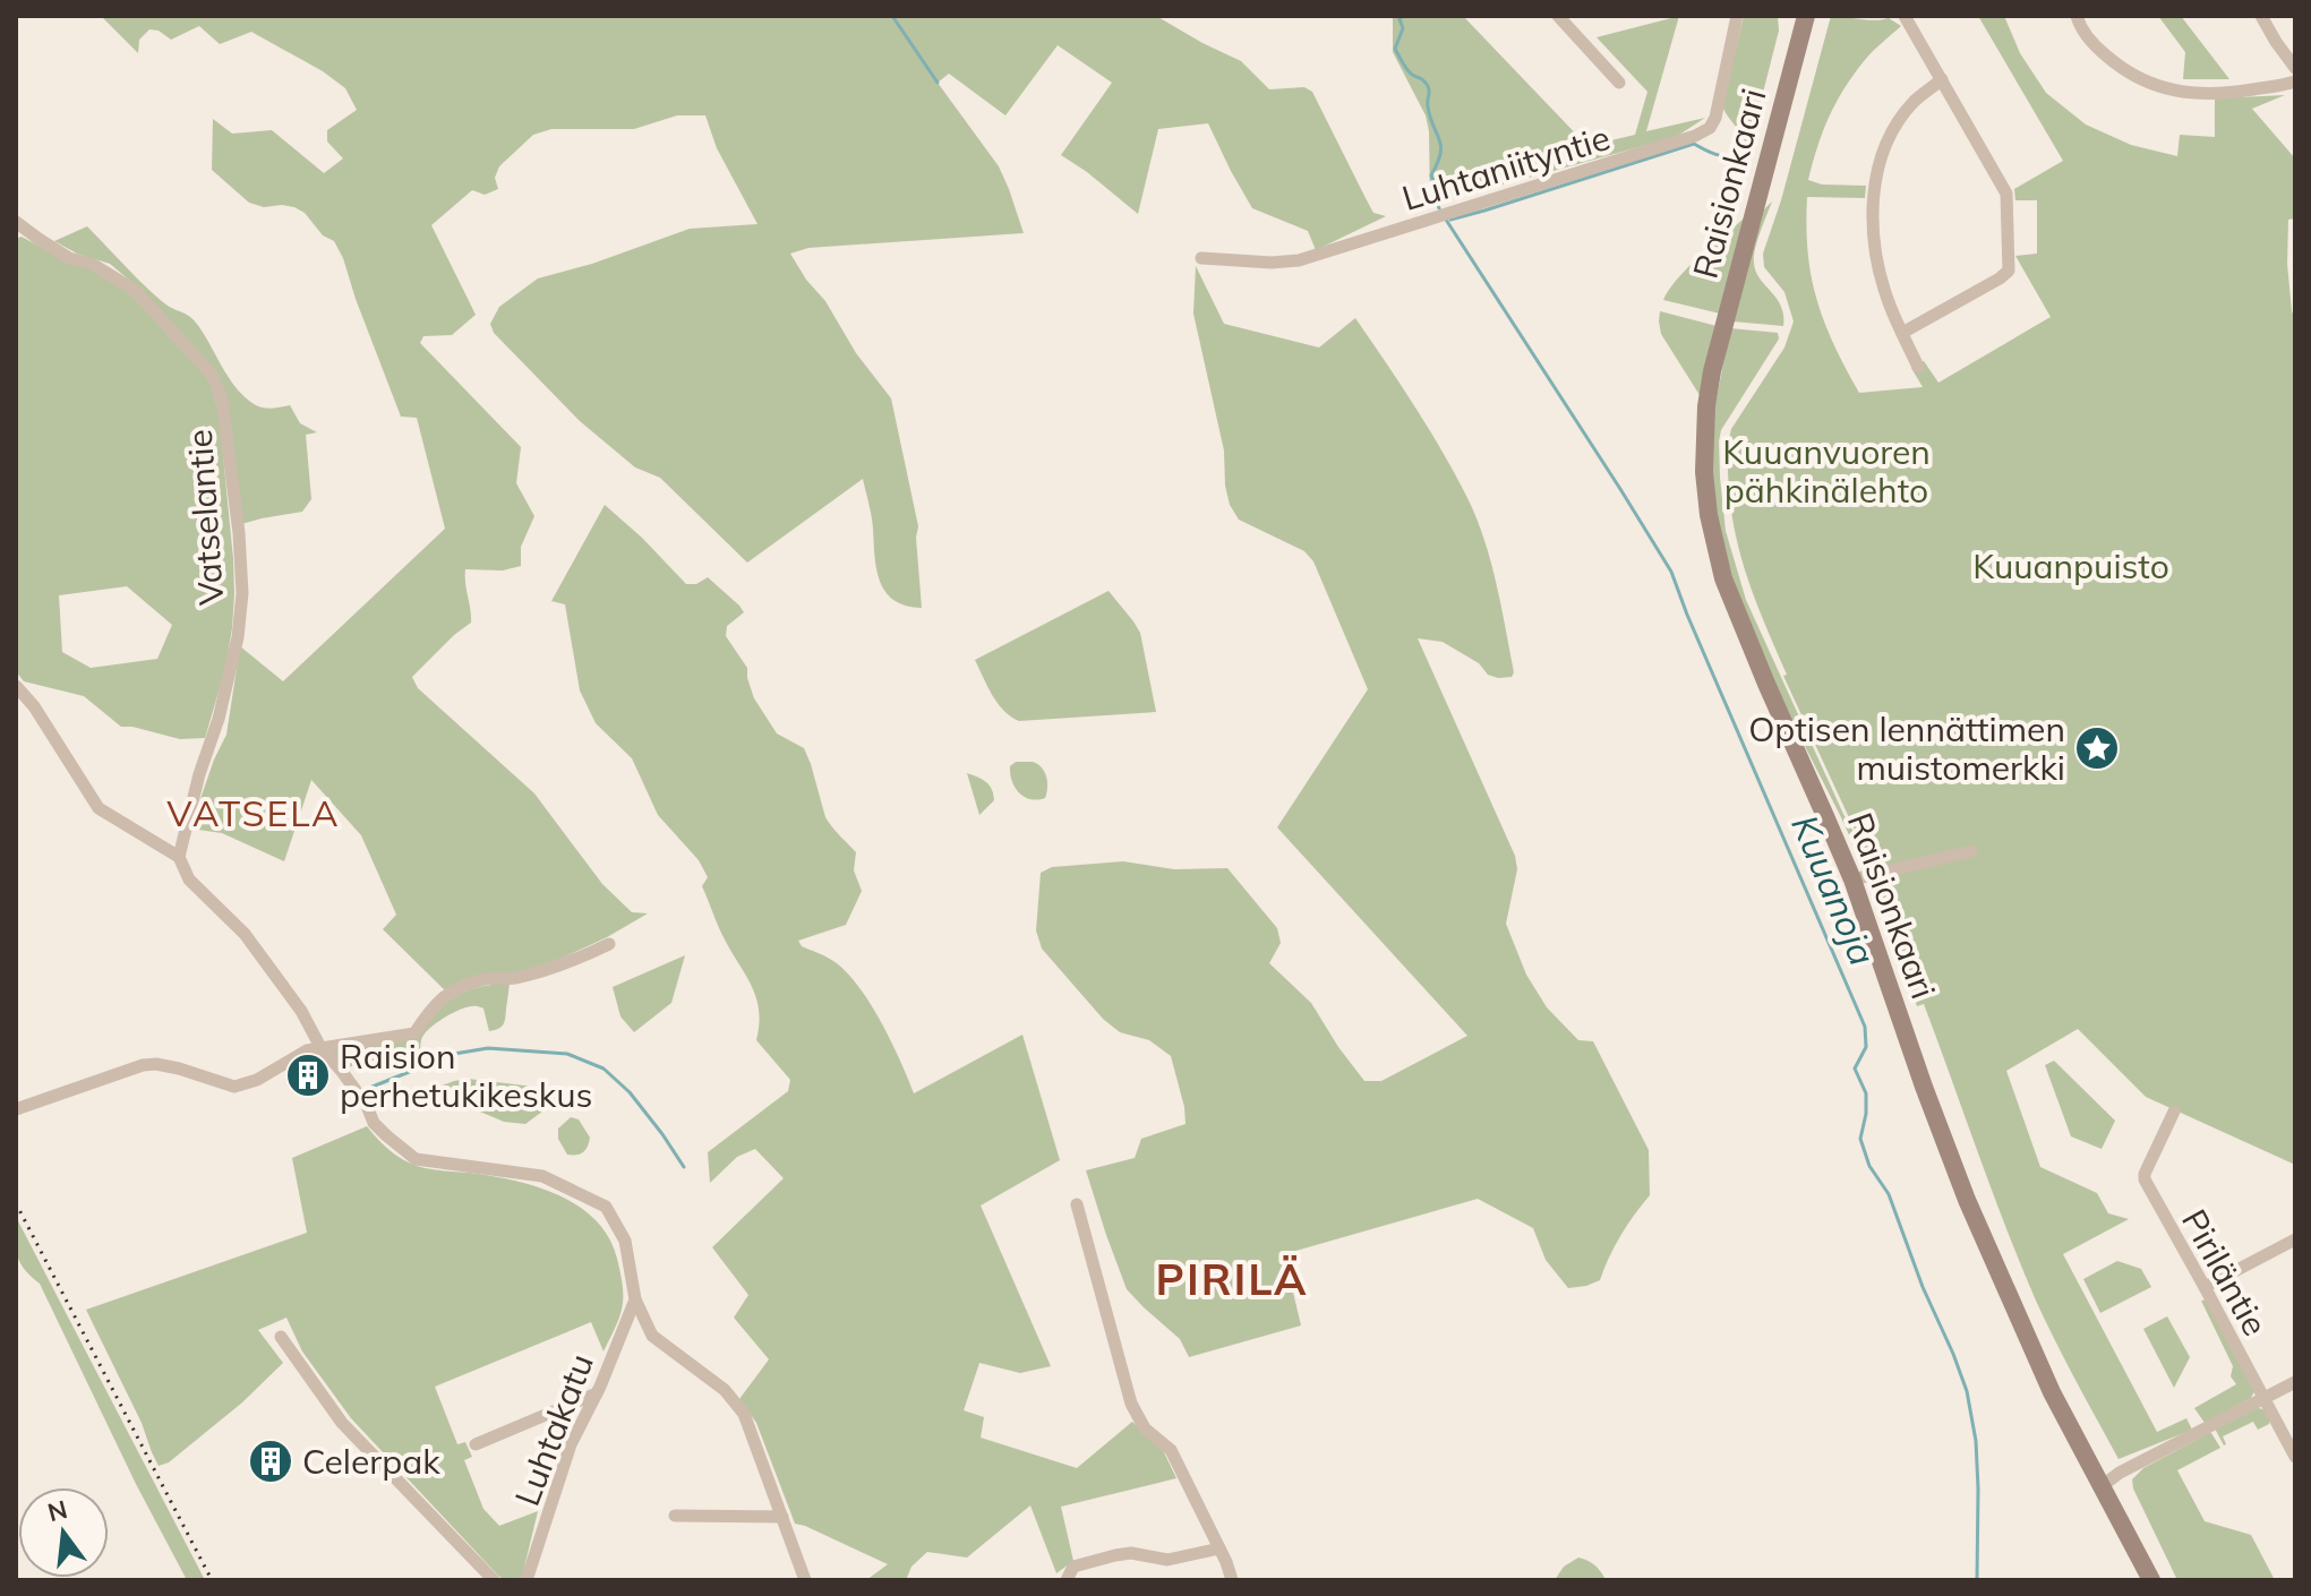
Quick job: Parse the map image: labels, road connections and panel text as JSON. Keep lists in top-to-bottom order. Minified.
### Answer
{"streets":{"main road":["Raisionkaari"],"street":["Luhtaniityntie","Vatselantie","Piriläntie","Luhtakatu"]},"districts":["VATSELA","PIRILÄ"],"water":["Kuuanoja"],"parks":["Kuuanvuoren pähkinälehto","Kuuanpuisto"],"places":{"place":["Optisen lennättimen muistomerkki"],"building":["Raision perhetukikeskus","Celerpak"]},"north":"top"}
